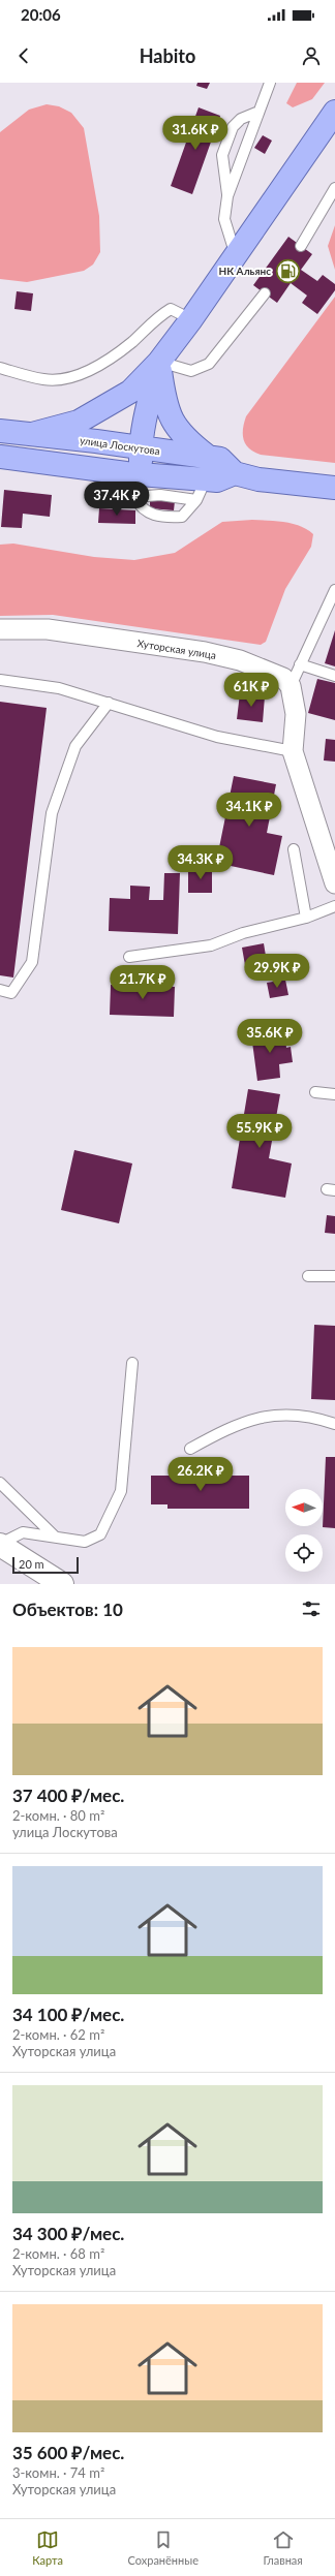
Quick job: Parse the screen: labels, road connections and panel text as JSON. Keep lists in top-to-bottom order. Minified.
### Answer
{"streets":{"main road":["улица Лоскутова"],"street":["Хуторская улица"]},"places":{"fuel station":["НК Альянс"]},"scale_bar":"20 m","north":"left","page":{"status":"20:06","header":"Habito","price":["31.6K ₽","37.4K ₽","61K ₽","34.1K ₽","34.3K ₽","29.9K ₽","21.7K ₽","35.6K ₽","55.9K ₽","26.2K ₽"],"scale":"20 m","heading":"Объектов: 10","list":[{"name":"37 400 ₽/мес.","note":"2-комн. · 80 m² · улица Лоскутова"},{"name":"34 100 ₽/мес.","note":"2-комн. · 62 m² · Хуторская улица"},{"name":"34 300 ₽/мес.","note":"2-комн. · 68 m² · Хуторская улица"},{"name":"35 600 ₽/мес.","note":"3-комн. · 74 m² · Хуторская улица"}],"tabs":["Карта","Сохранённые","Главная"]}}
